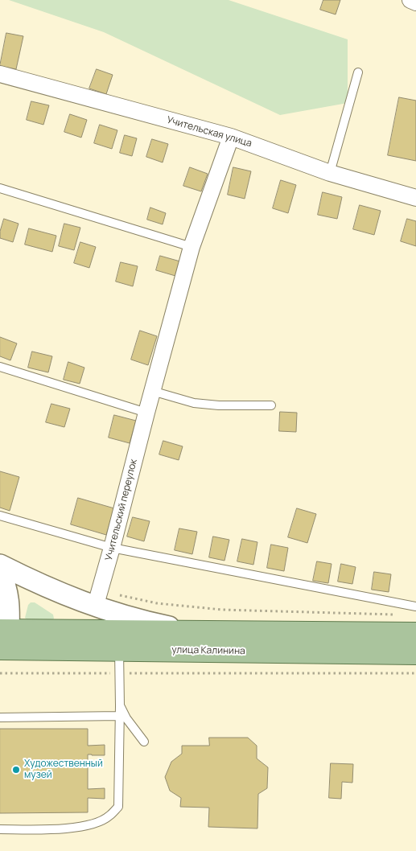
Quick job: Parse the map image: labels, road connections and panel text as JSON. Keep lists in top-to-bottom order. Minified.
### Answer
{"streets":{"main road":["улица Калинина"],"street":["Учительская улица","Учительский переулок"]},"crossings":[["Учительская улица","Учительский переулок"]],"places":["Художественный музей"]}
